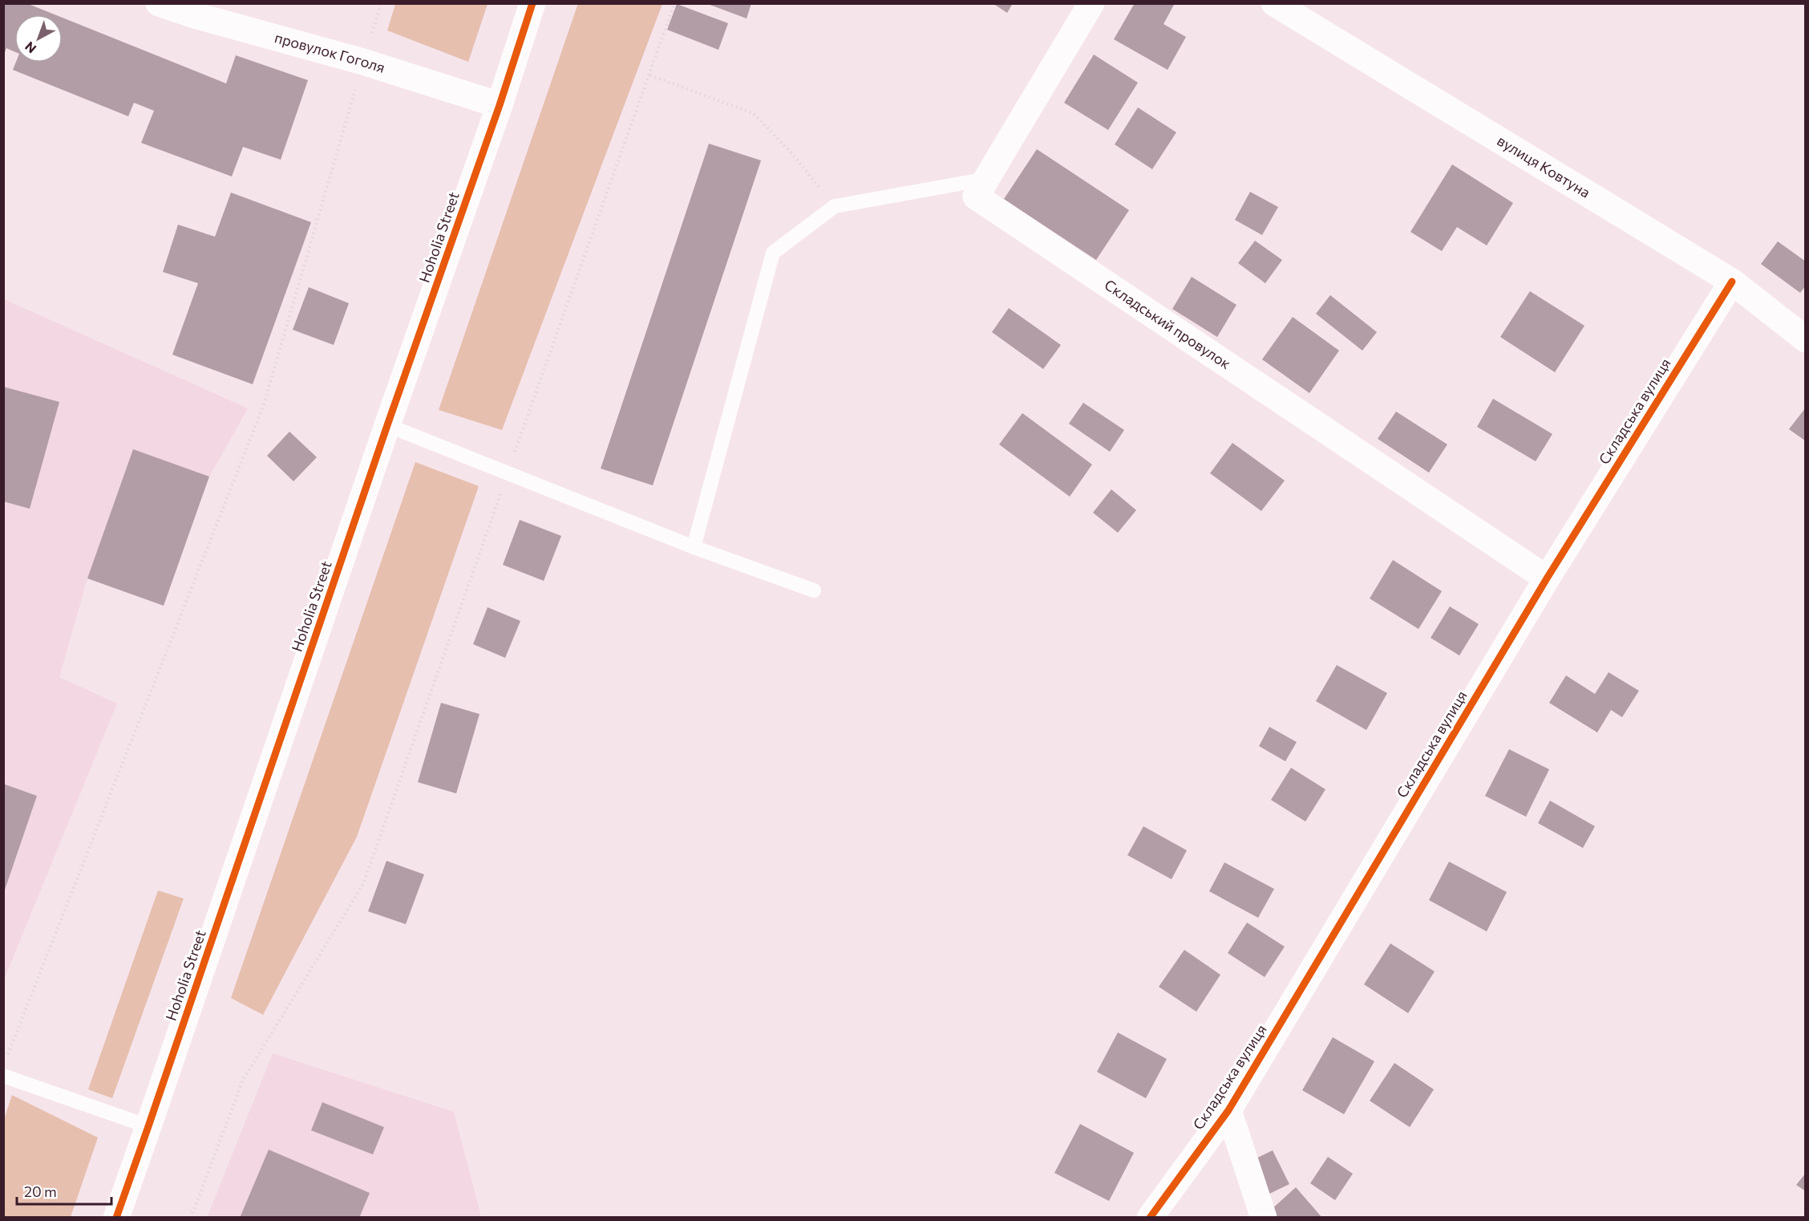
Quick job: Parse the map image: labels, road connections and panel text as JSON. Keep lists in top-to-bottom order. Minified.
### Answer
{"streets":{"street":["провулок Гоголя","вулиця Ковтуна","Hoholia Street","Складський провулок","Складська вулиця"]},"crossings":[["провулок Гоголя","Hoholia Street"],["вулиця Ковтуна","Складська вулиця"],["Складський провулок","Складська вулиця"]],"scale_bar":"20 m","north":"bottom left"}
